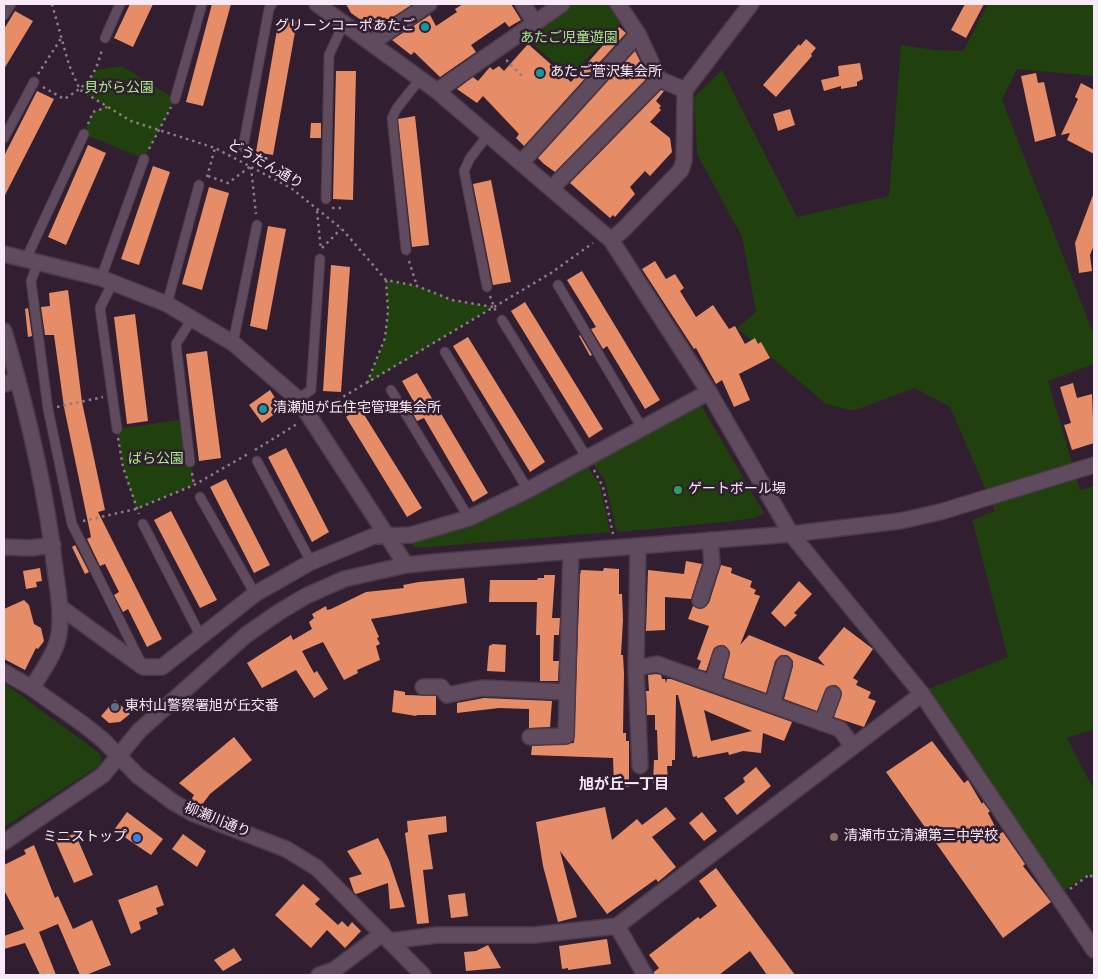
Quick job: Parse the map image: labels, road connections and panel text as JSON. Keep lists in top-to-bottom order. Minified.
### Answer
{"streets":{"street":["柳瀬川通り"],"path":["どうだん通り"]},"districts":["旭が丘一丁目"],"parks":["あたご児童遊園","貝がら公園","ばら公園"],"places":["グリーンコーポあたご","あたご菅沢集会所","清瀬旭が丘住宅管理集会所","ゲートボール場","東村山警察署旭が丘交番","清瀬市立清瀬第三中学校","ミニストップ"]}
